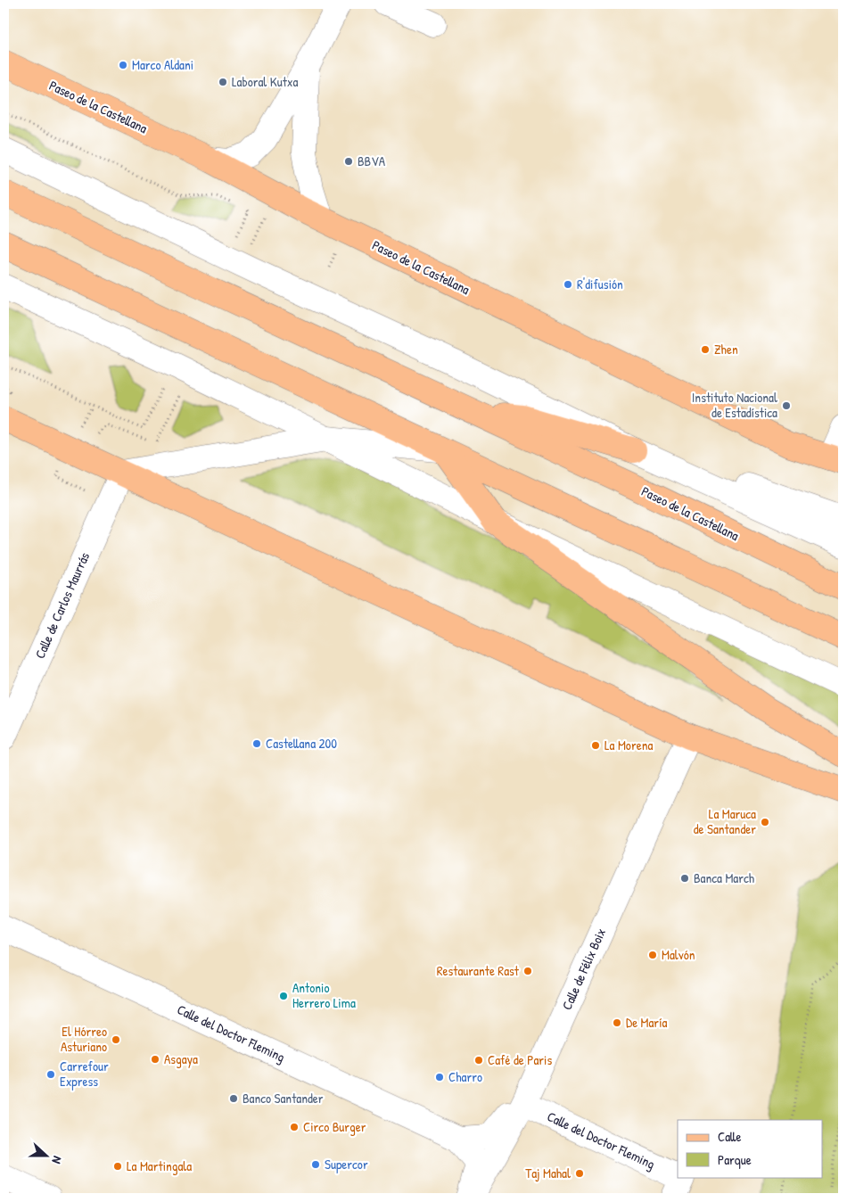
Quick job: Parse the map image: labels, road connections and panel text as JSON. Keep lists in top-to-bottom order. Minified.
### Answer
{"streets":{"main road":["Paseo de la Castellana"],"street":["Calle de Carlos Maurrás","Calle de Félix Boix","Calle del Doctor Fleming"]},"crossings":[["Calle de Félix Boix","Calle del Doctor Fleming"]],"places":["Marco Aldani","Laboral Kutxa","BBVA","R'difusión","Zhen","Instituto Nacional de Estadística","Castellana 200","La Morena","La Maruca de Santander","Banca March","Malvón","Restaurante Rast","Antonio Herrero Lima","De María","El Hórreo Asturiano","Asgaya","Café de Paris","Carrefour Express","Charro","Banco Santander","Circo Burger","Supercor","La Martingala","Taj Mahal"],"legend":["Calle","Parque"],"north":"right"}
